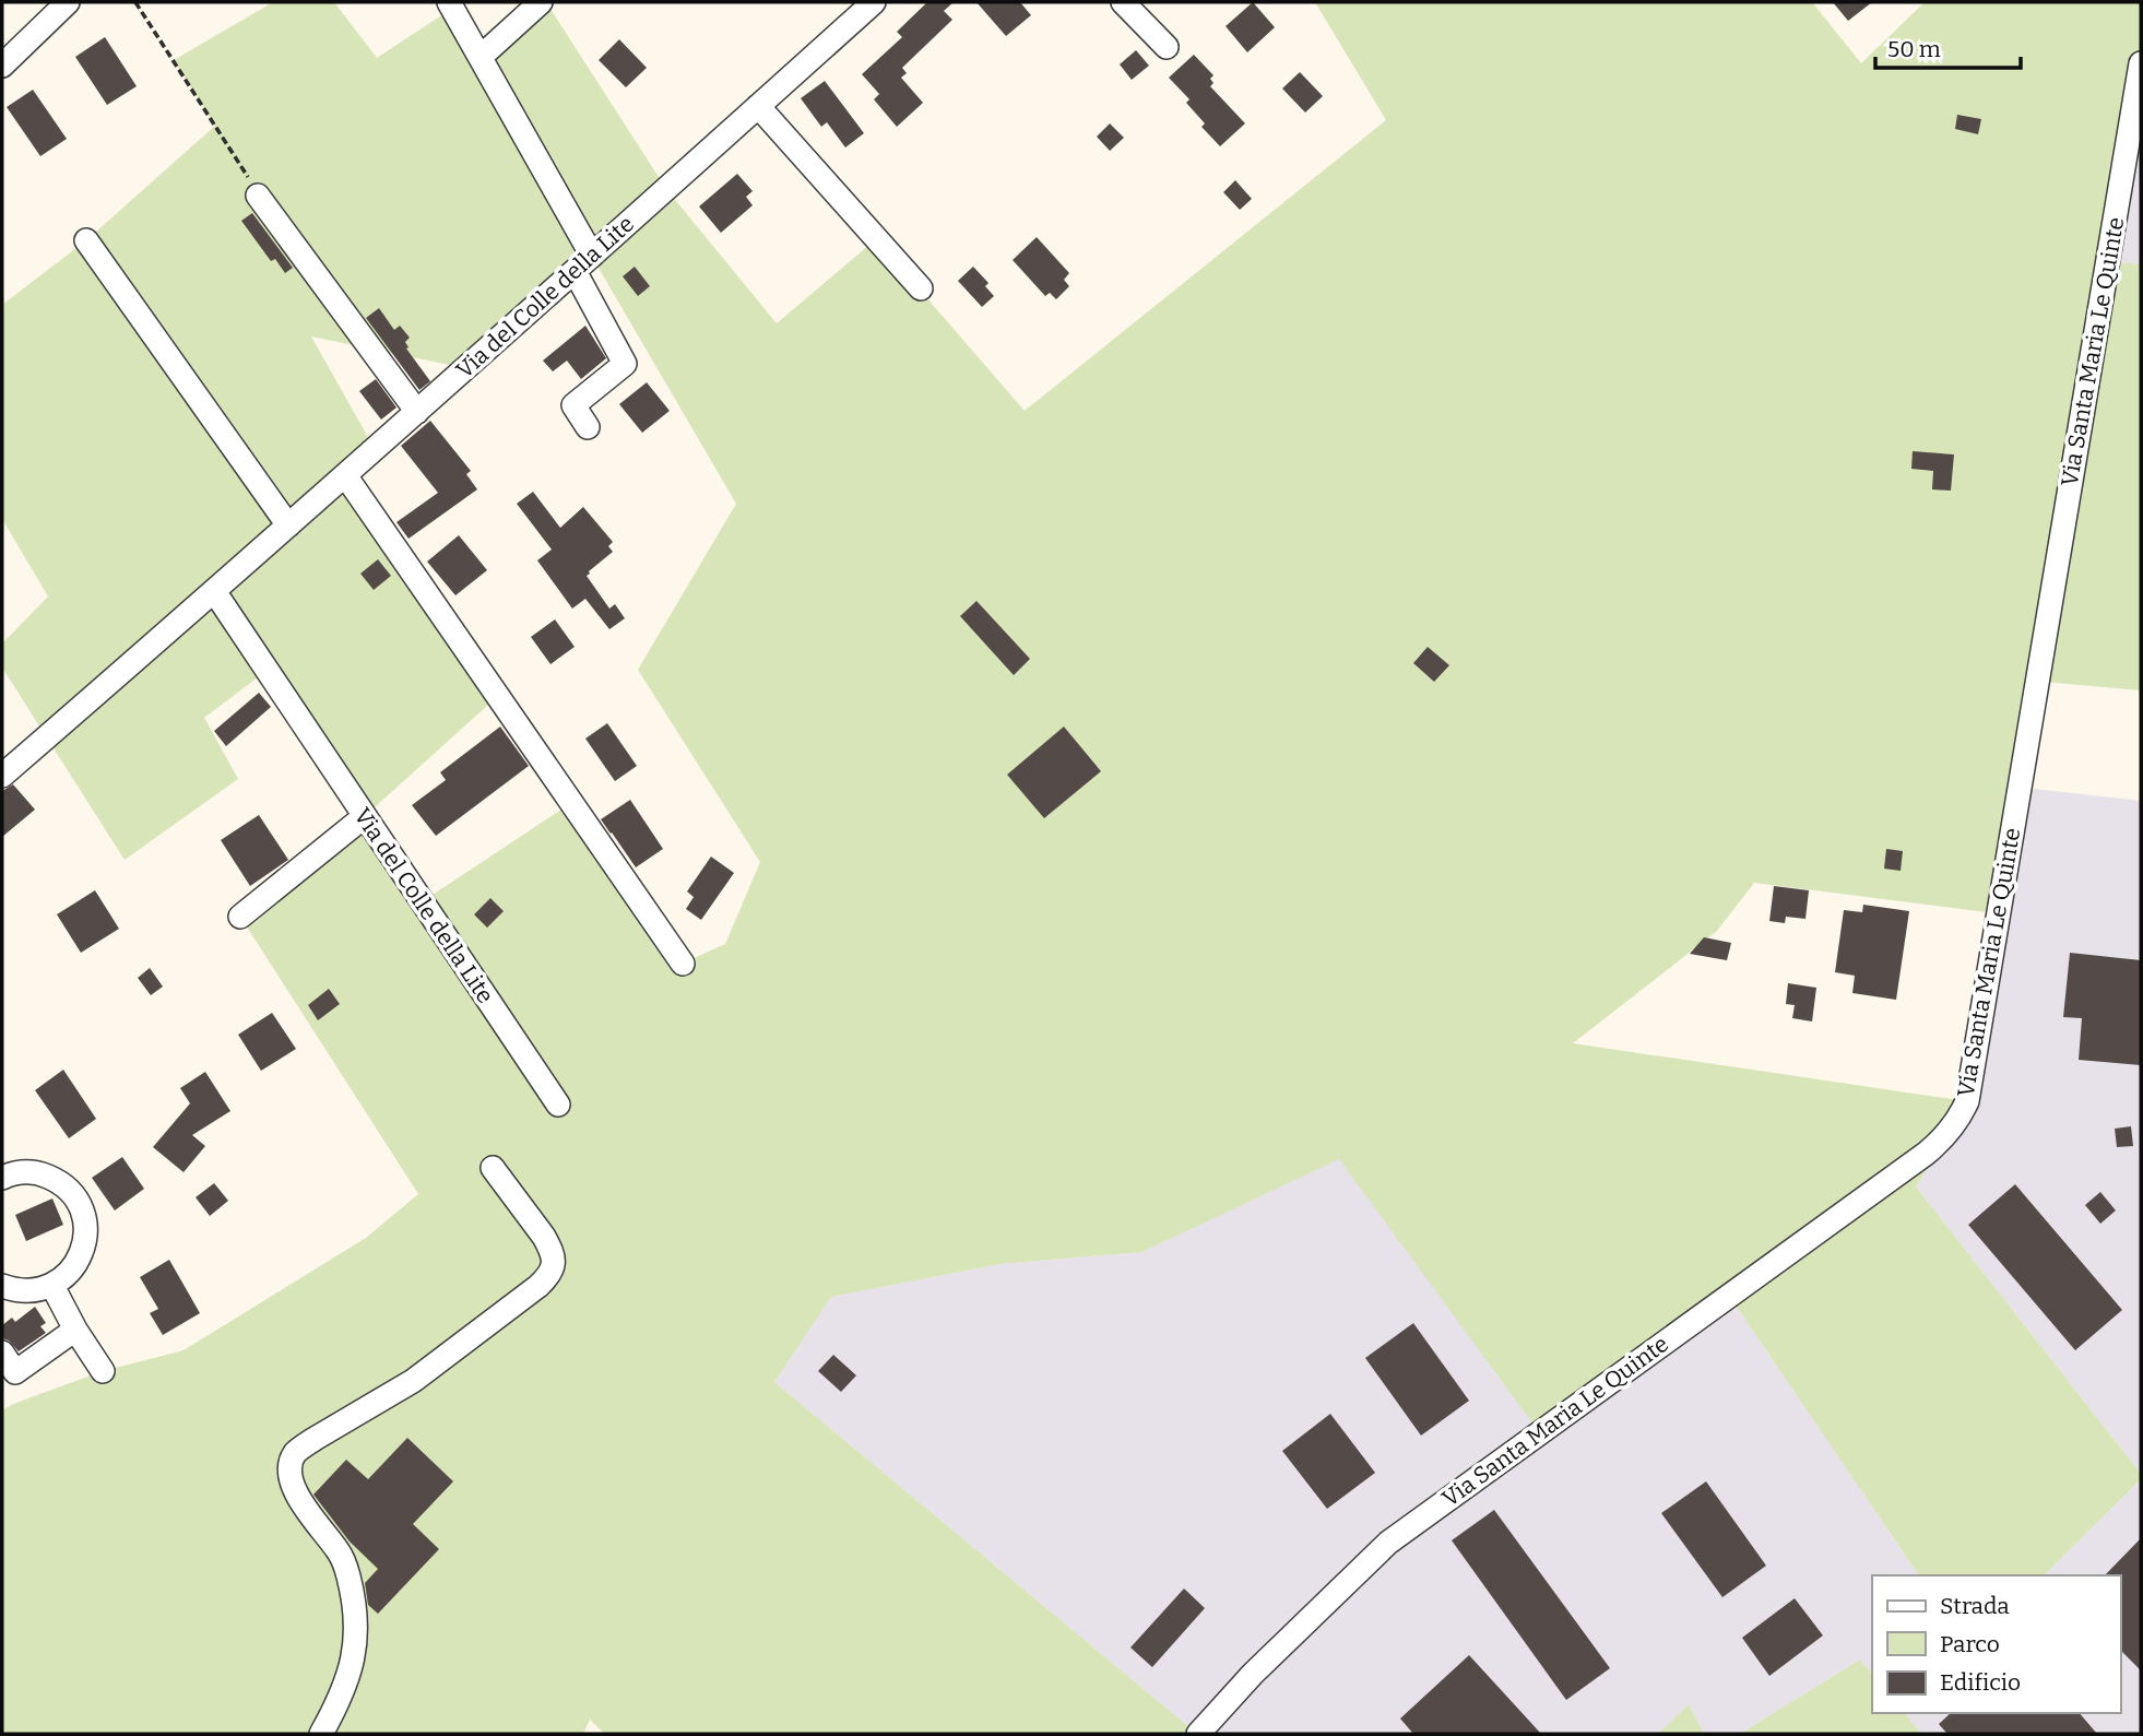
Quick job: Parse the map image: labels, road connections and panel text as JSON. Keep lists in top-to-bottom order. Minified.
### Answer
{"streets":{"street":["Via del Colle della Lite","Via Santa Maria Le Quinte"]},"legend":["Strada","Parco","Edificio"],"scale_bar":"50 m"}
